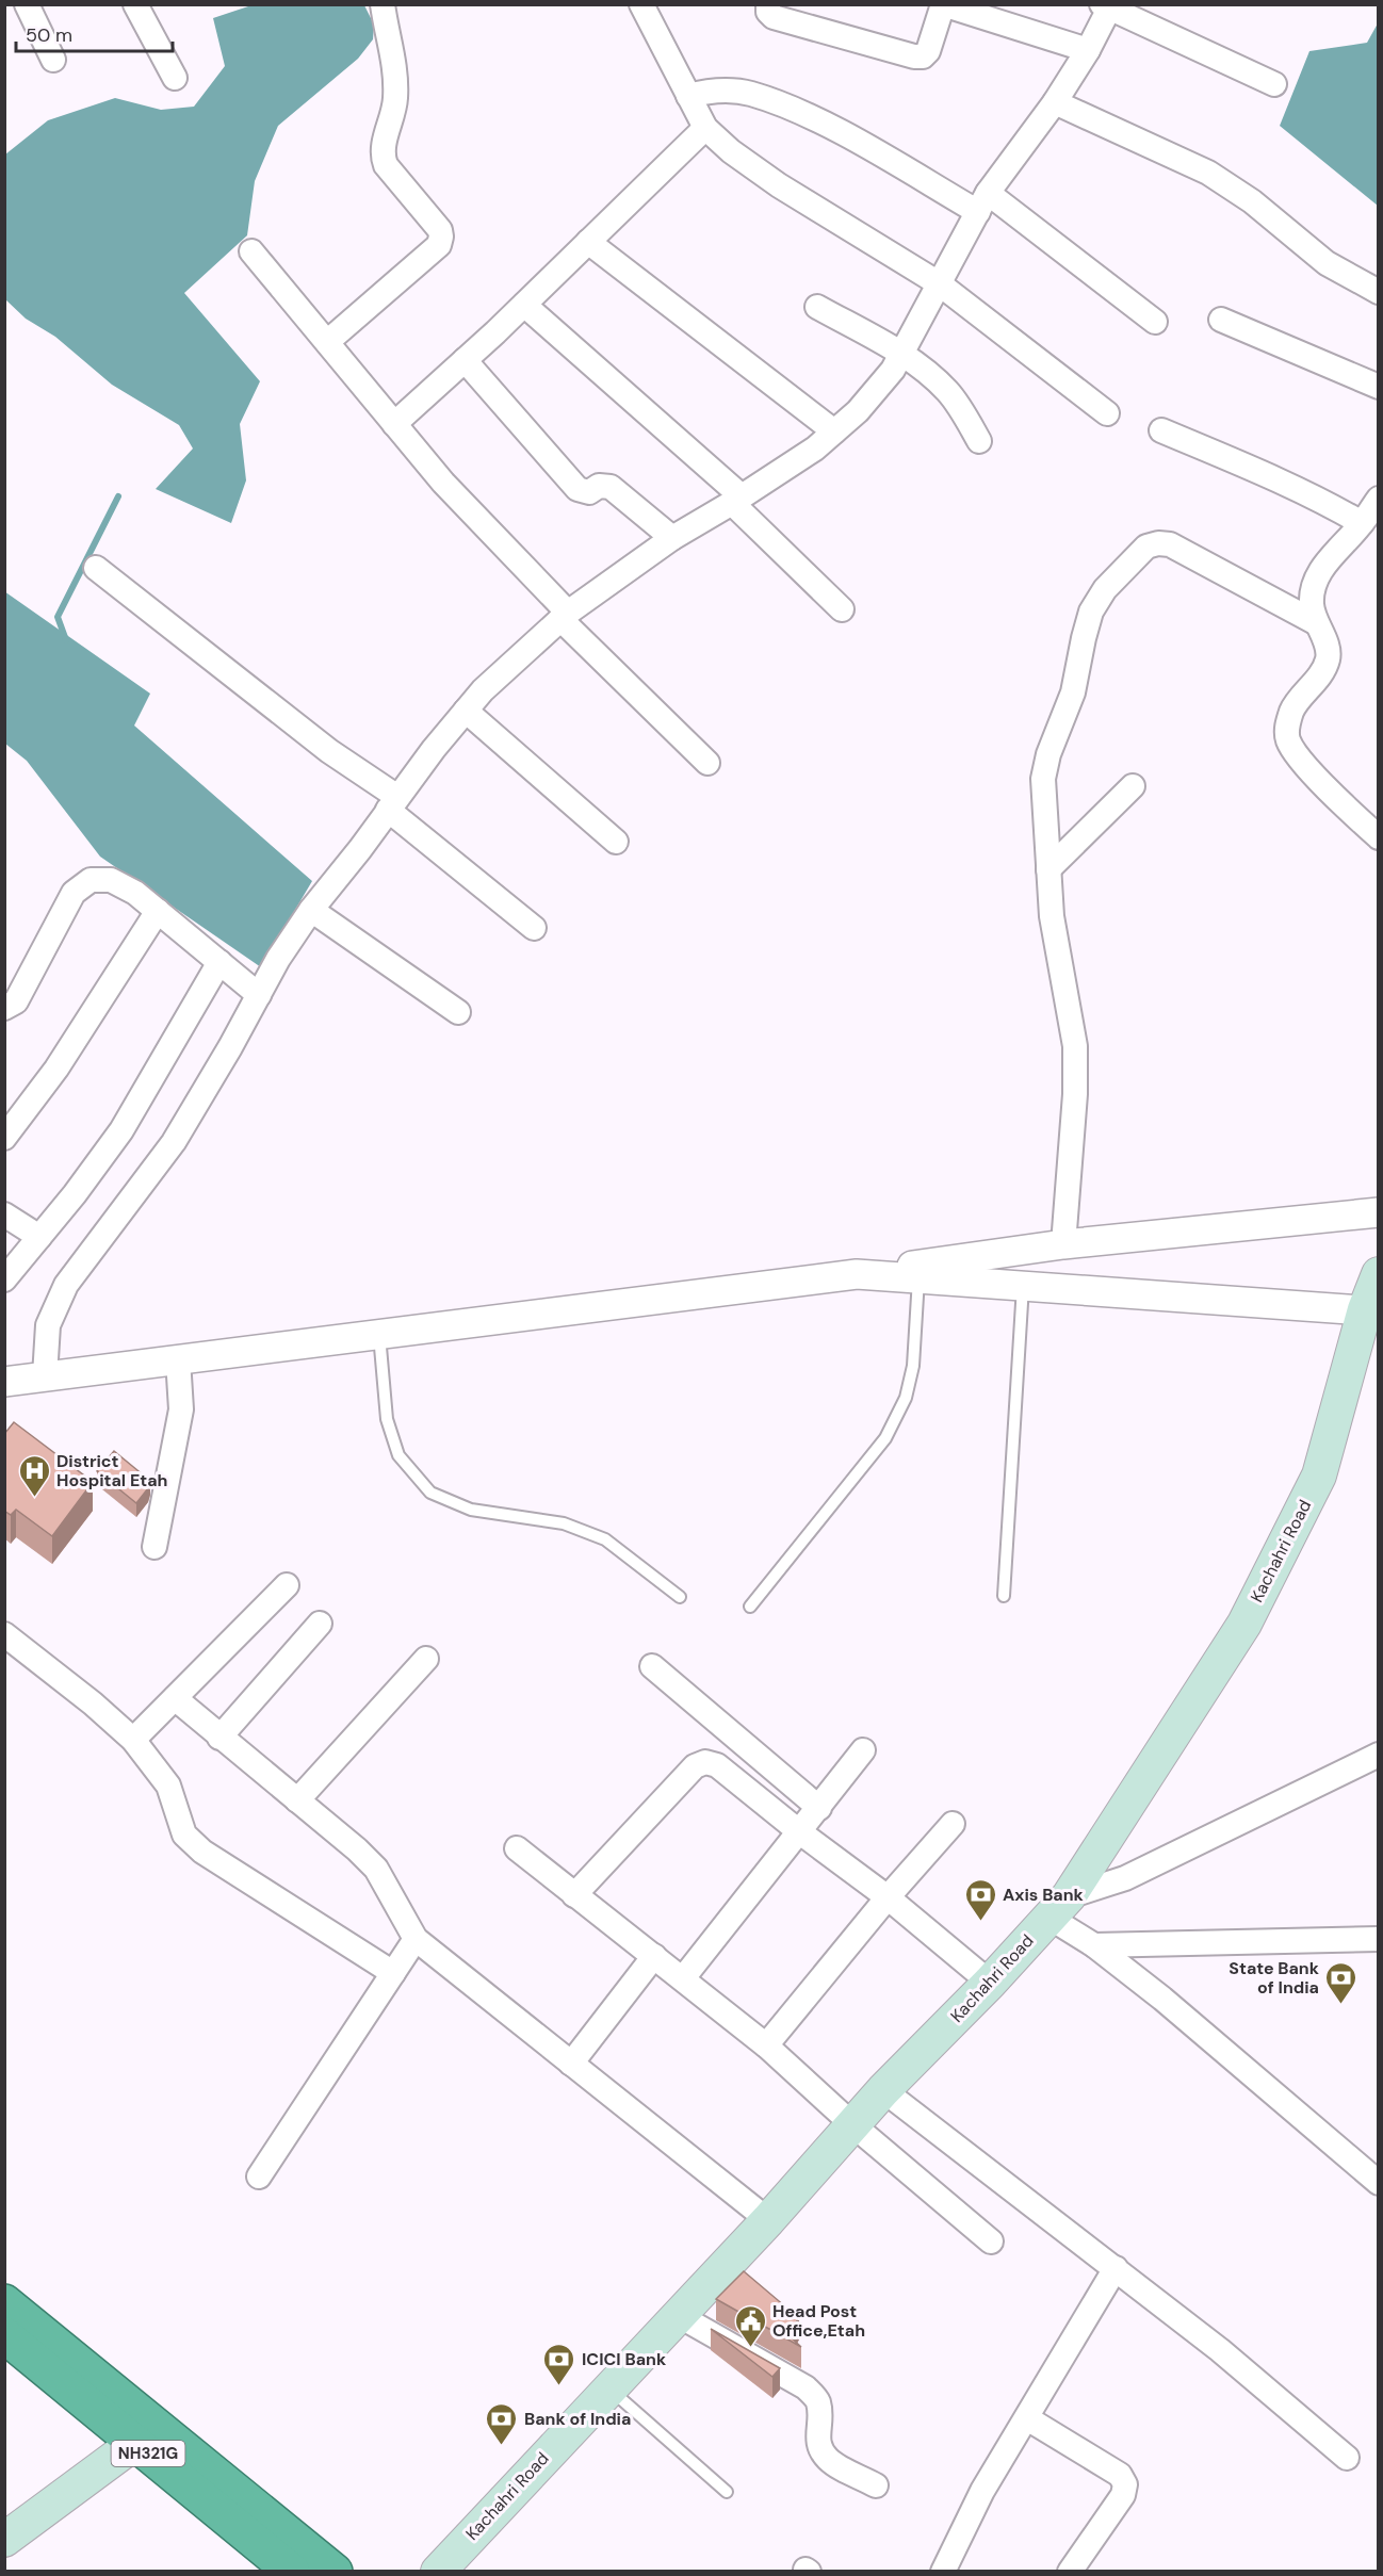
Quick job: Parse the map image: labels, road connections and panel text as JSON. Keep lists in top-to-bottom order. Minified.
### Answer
{"streets":{"highway":["NH321G"],"main road":["Kachahri Road"]},"places":{"hospital":["District Hospital Etah"],"bank":["Axis Bank","State Bank of India","ICICI Bank","Bank of India"],"public building":["Head Post Office,Etah"]},"scale_bar":"50 m"}
